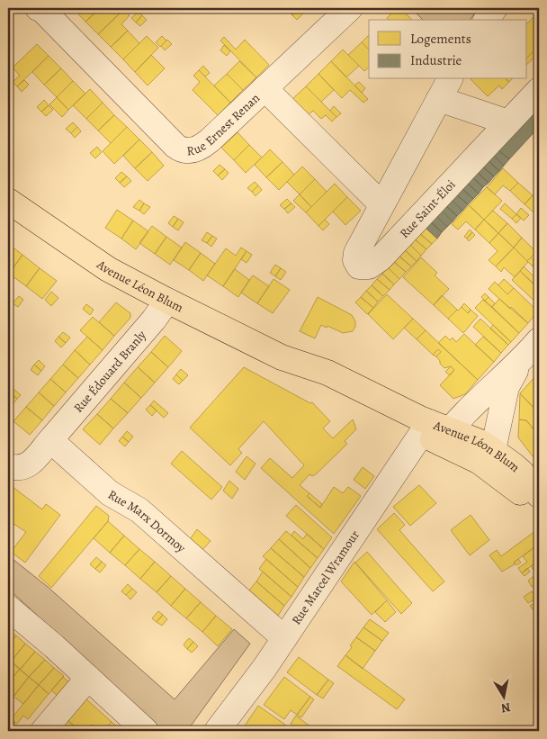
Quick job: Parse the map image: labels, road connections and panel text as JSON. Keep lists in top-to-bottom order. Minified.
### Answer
{"streets":{"main road":["Avenue Léon Blum"],"street":["Rue Ernest Renan","Rue Saint-Éloi","Rue Édouard Branly","Rue Marx Dormoy","Rue Marcel Wramour"]},"crossings":[["Avenue Léon Blum","Rue Édouard Branly"],["Avenue Léon Blum","Rue Marcel Wramour"],["Rue Édouard Branly","Rue Marx Dormoy"],["Rue Marx Dormoy","Rue Marcel Wramour"]],"legend":["Logements","Industrie"],"north":"bottom"}
